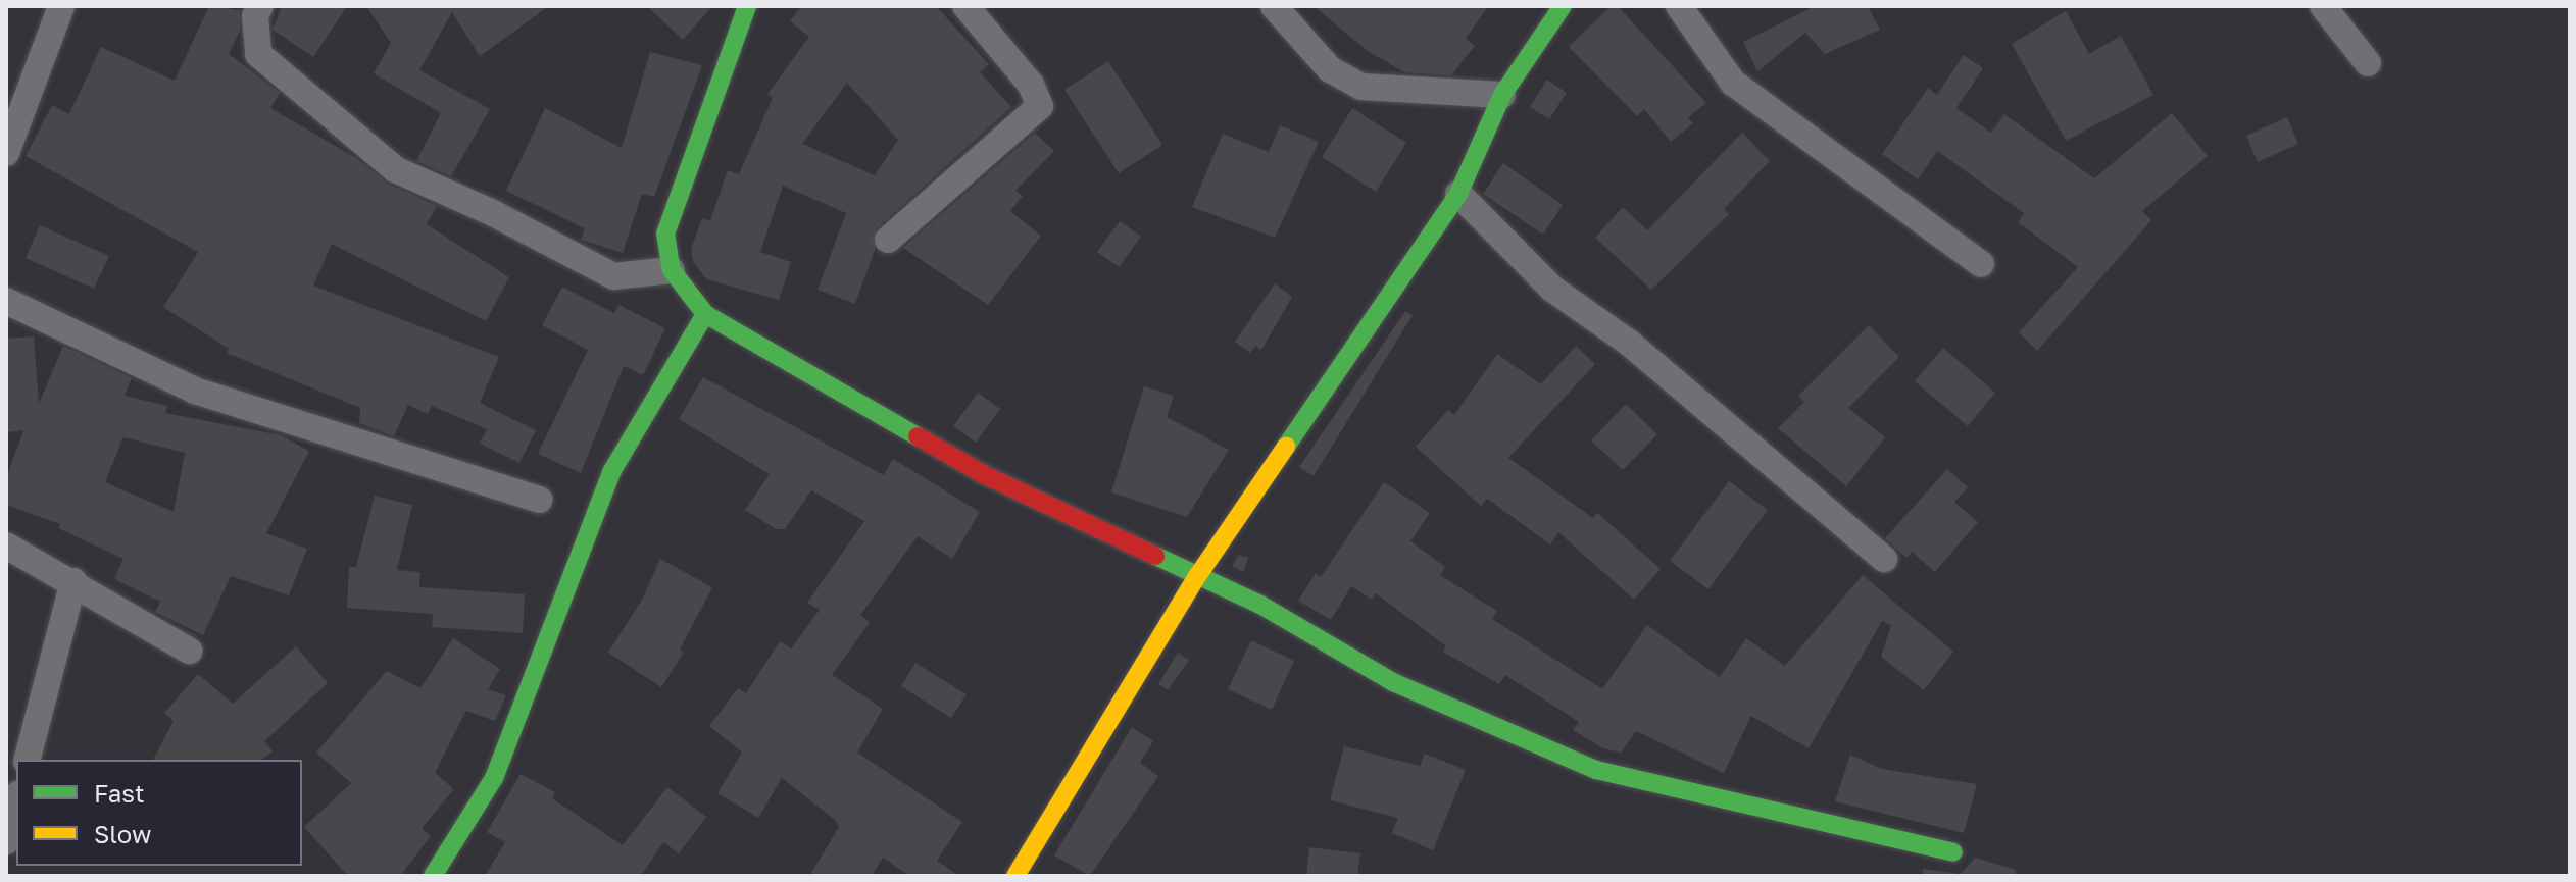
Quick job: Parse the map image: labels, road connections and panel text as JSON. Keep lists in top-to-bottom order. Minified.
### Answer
{"legend":["Fast","Slow"]}
